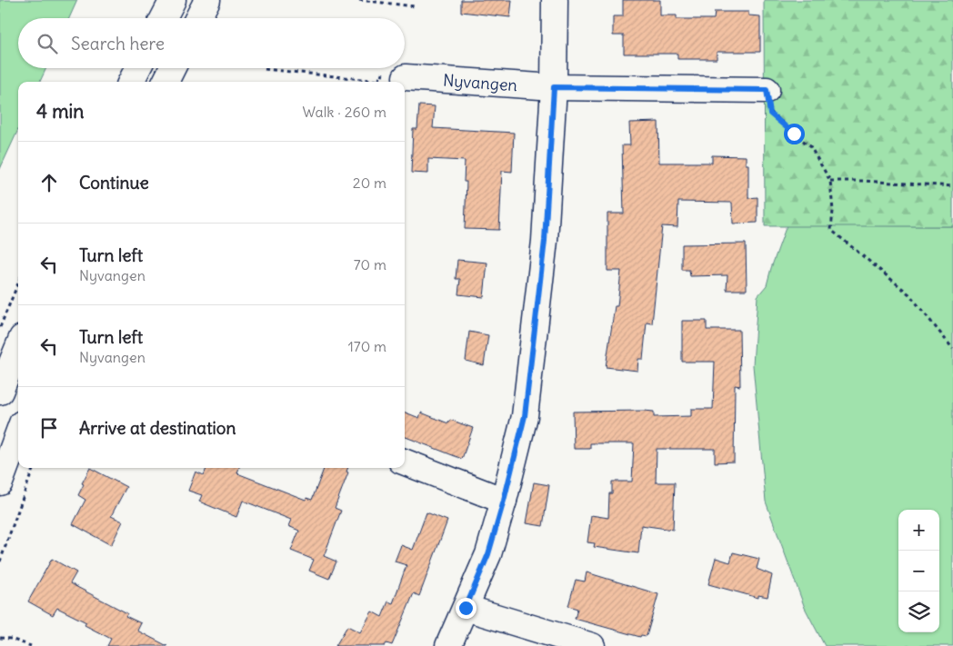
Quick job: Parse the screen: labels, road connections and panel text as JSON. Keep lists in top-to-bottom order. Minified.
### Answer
{"streets":{"street":["Nyvangen"]},"page":{"search":"Search here","heading":["4 min","Walk · 260 m"],"list":[["Continue","20 m"],["Turn left","Nyvangen","70 m"],["Turn left","Nyvangen","170 m"],"Arrive at destination"],"map_buttons":["+","−"]}}
